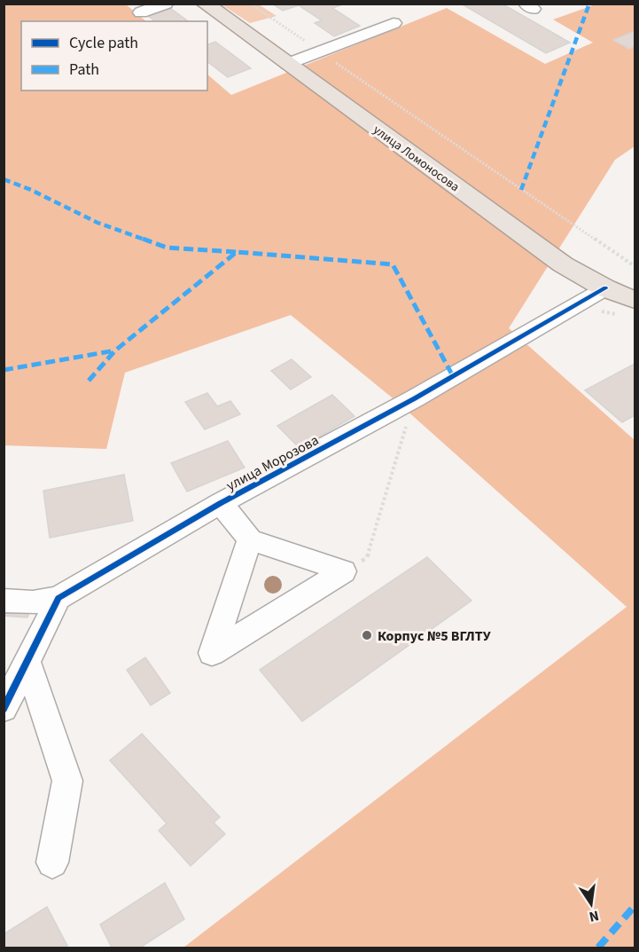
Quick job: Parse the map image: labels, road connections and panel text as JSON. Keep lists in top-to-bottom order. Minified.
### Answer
{"streets":{"main road":["улица Ломоносова"],"street":["улица Морозова"]},"crossings":[["улица Ломоносова","улица Морозова"]],"places":["Корпус №5 ВГЛТУ"],"legend":["Cycle path","Path"],"north":"bottom"}
